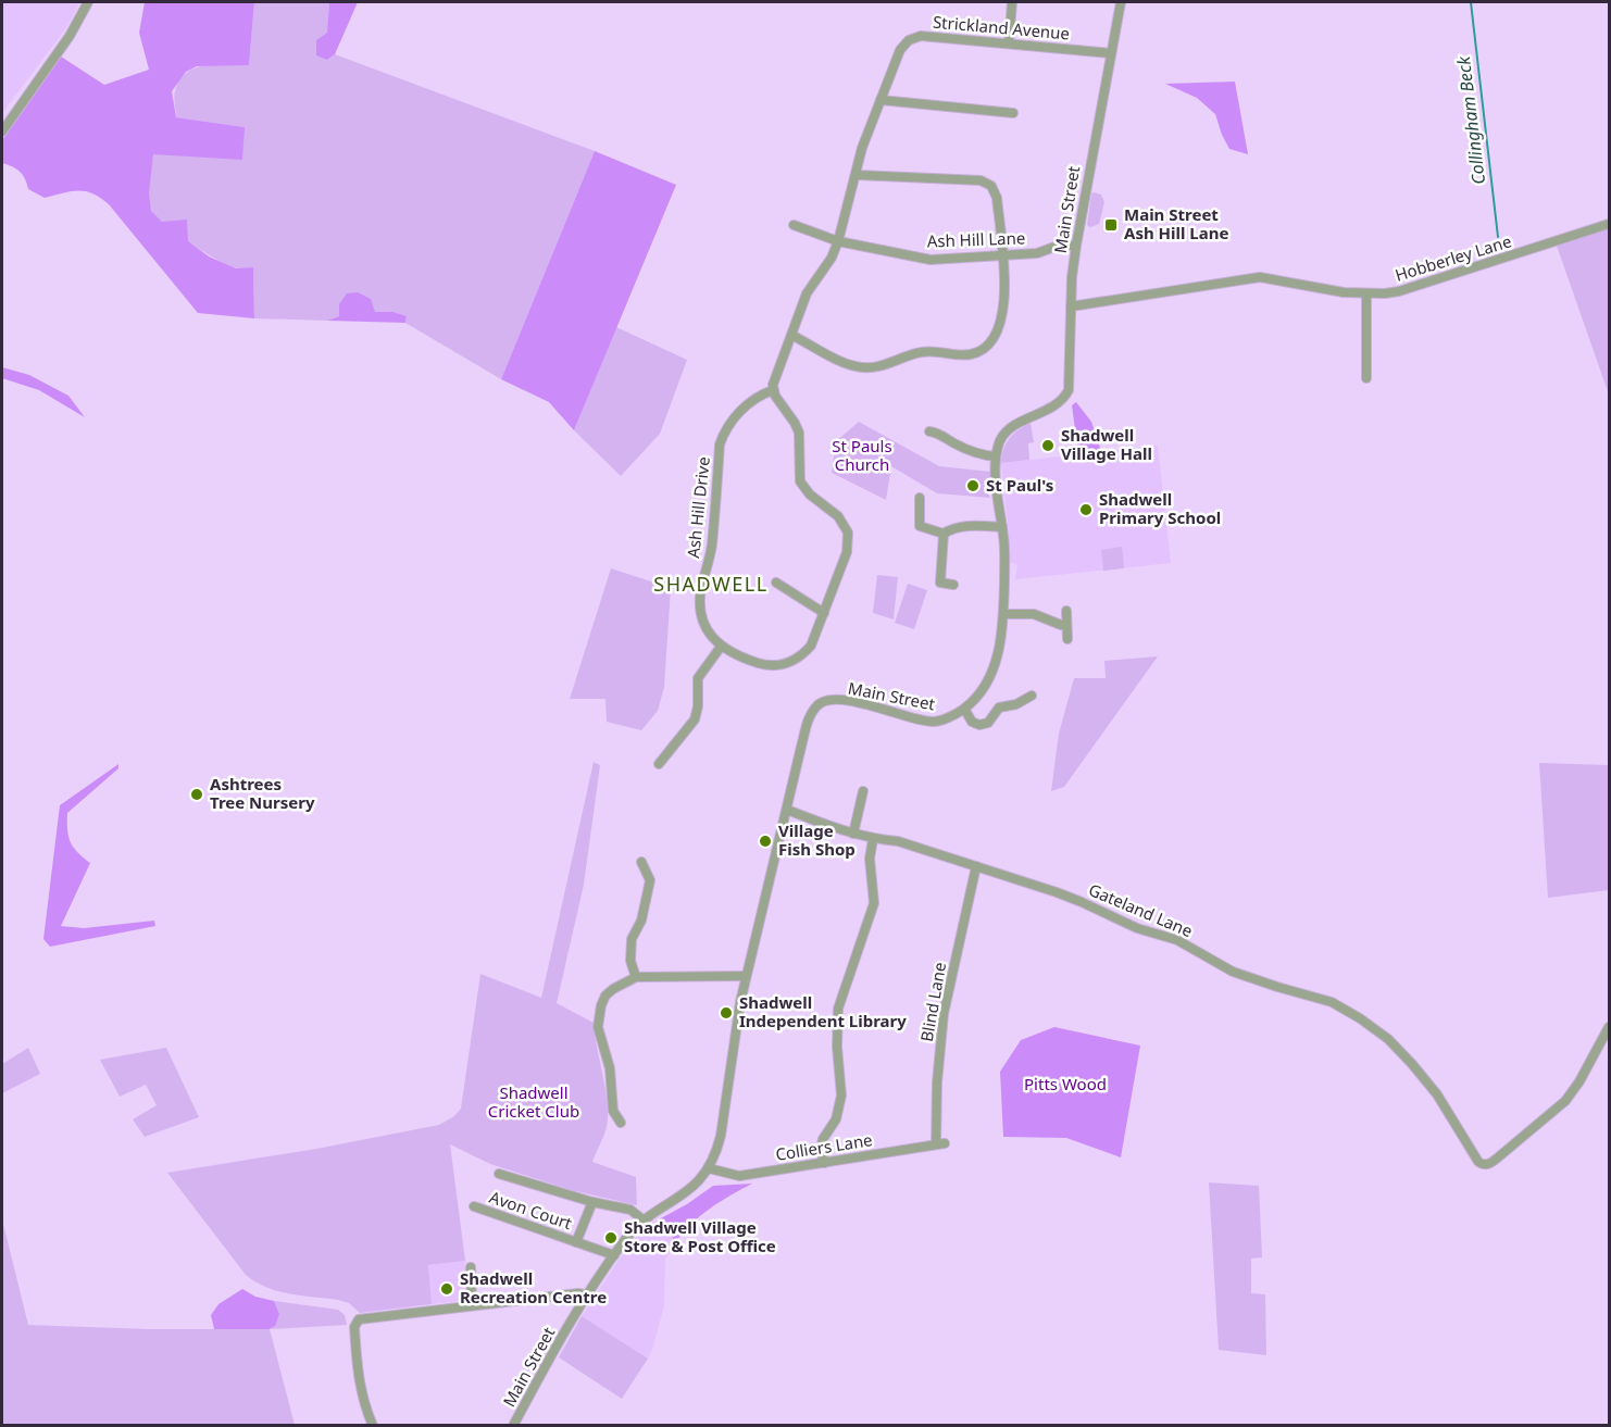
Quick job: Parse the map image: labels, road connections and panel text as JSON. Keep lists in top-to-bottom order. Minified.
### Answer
{"streets":{"street":["Strickland Avenue","Main Street","Ash Hill Lane","Hobberley Lane","Ash Hill Drive","Gateland Lane","Blind Lane","Colliers Lane","Avon Court"]},"crossings":[["Strickland Avenue","Main Street"],["Strickland Avenue","Ash Hill Lane"],["Main Street","Ash Hill Lane"],["Main Street","Hobberley Lane"],["Main Street","Gateland Lane"],["Main Street","Colliers Lane"],["Main Street","Avon Court"],["Gateland Lane","Blind Lane"],["Blind Lane","Colliers Lane"]],"districts":["SHADWELL"],"water":["Collingham Beck"],"parks":["St Pauls Church","Pitts Wood","Shadwell Cricket Club"],"places":{"transit":["Main Street Ash Hill Lane"],"other":["Shadwell Village Hall","St Paul's","Shadwell Primary School","Ashtrees Tree Nursery","Village Fish Shop","Shadwell Independent Library","Shadwell Village Store & Post Office","Shadwell Recreation Centre"]}}
